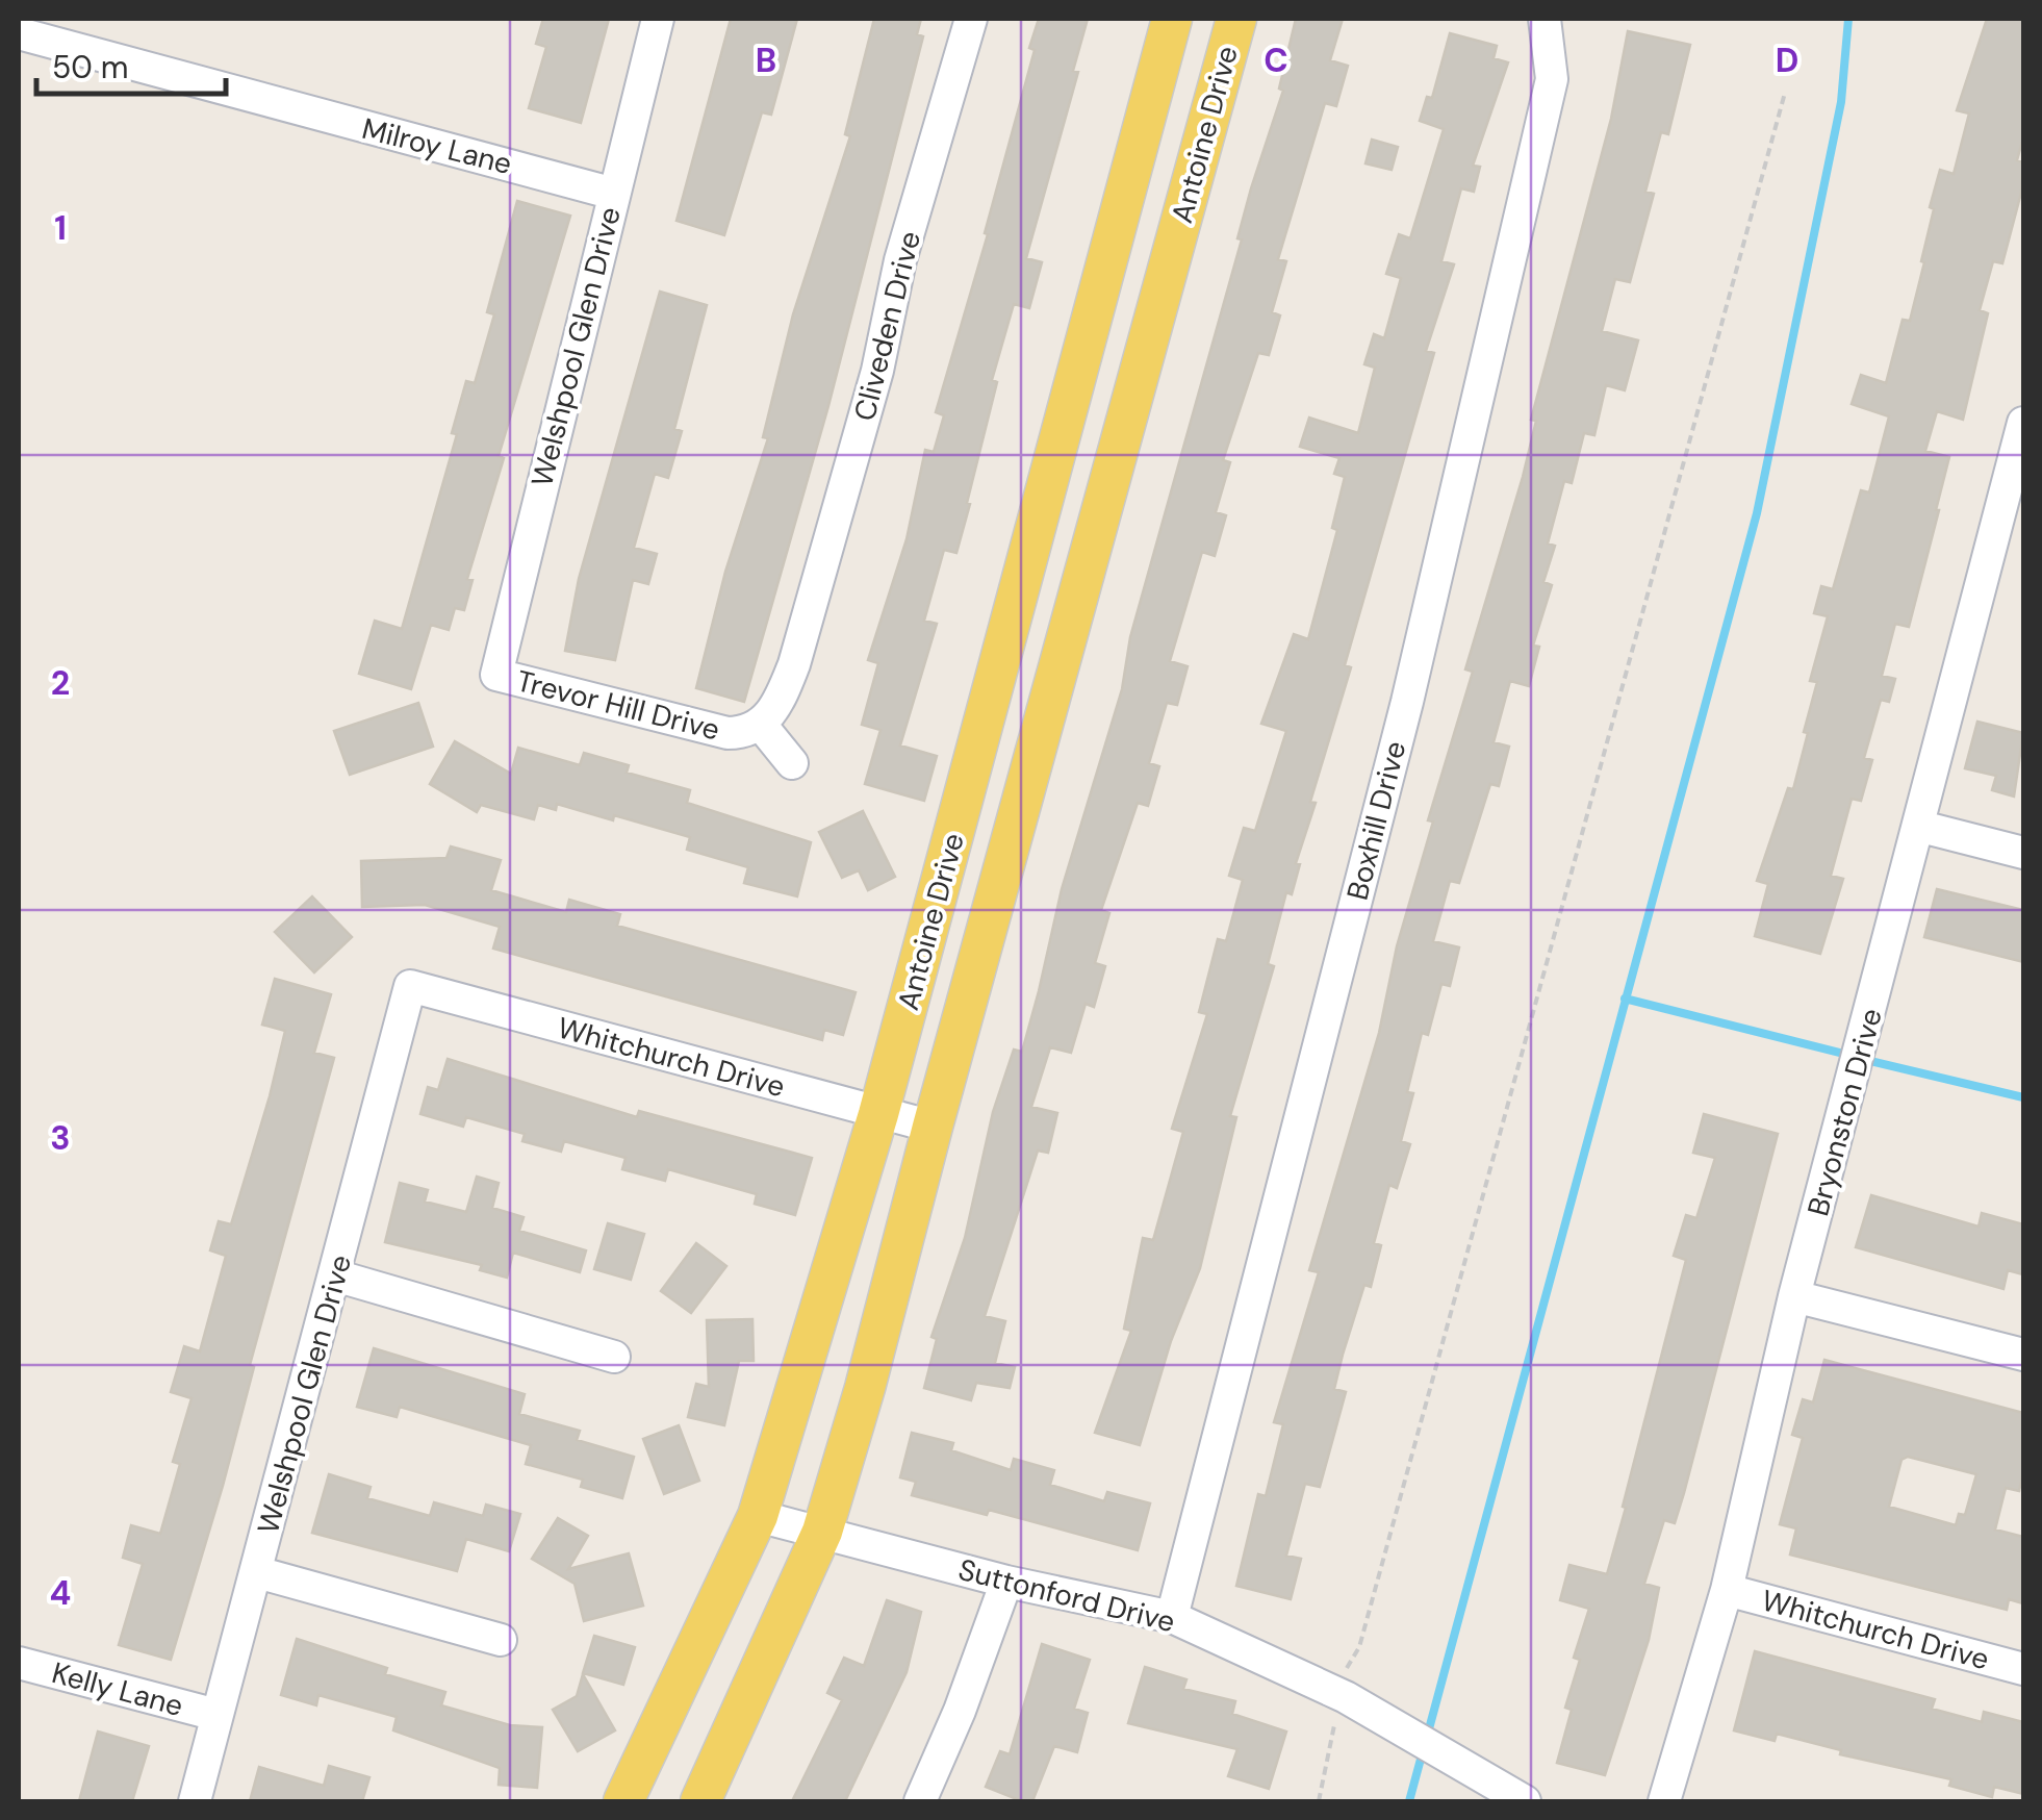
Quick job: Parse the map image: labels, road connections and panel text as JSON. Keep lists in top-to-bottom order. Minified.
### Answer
{"streets":{"main road":["Antoine Drive"],"street":["Milroy Lane","Cliveden Drive","Welshpool Glen Drive","Trevor Hill Drive","Boxhill Drive","Whitchurch Drive","Bryonston Drive","Suttonford Drive","Kelly Lane"]},"crossings":[["Antoine Drive","Whitchurch Drive"],["Antoine Drive","Suttonford Drive"],["Milroy Lane","Welshpool Glen Drive"],["Cliveden Drive","Trevor Hill Drive"],["Welshpool Glen Drive","Trevor Hill Drive"],["Welshpool Glen Drive","Whitchurch Drive"],["Welshpool Glen Drive","Kelly Lane"],["Boxhill Drive","Suttonford Drive"],["Whitchurch Drive","Bryonston Drive"]],"scale_bar":"50 m","grid":{"columns":["B","C","D"],"rows":["1","2","3","4"]}}
